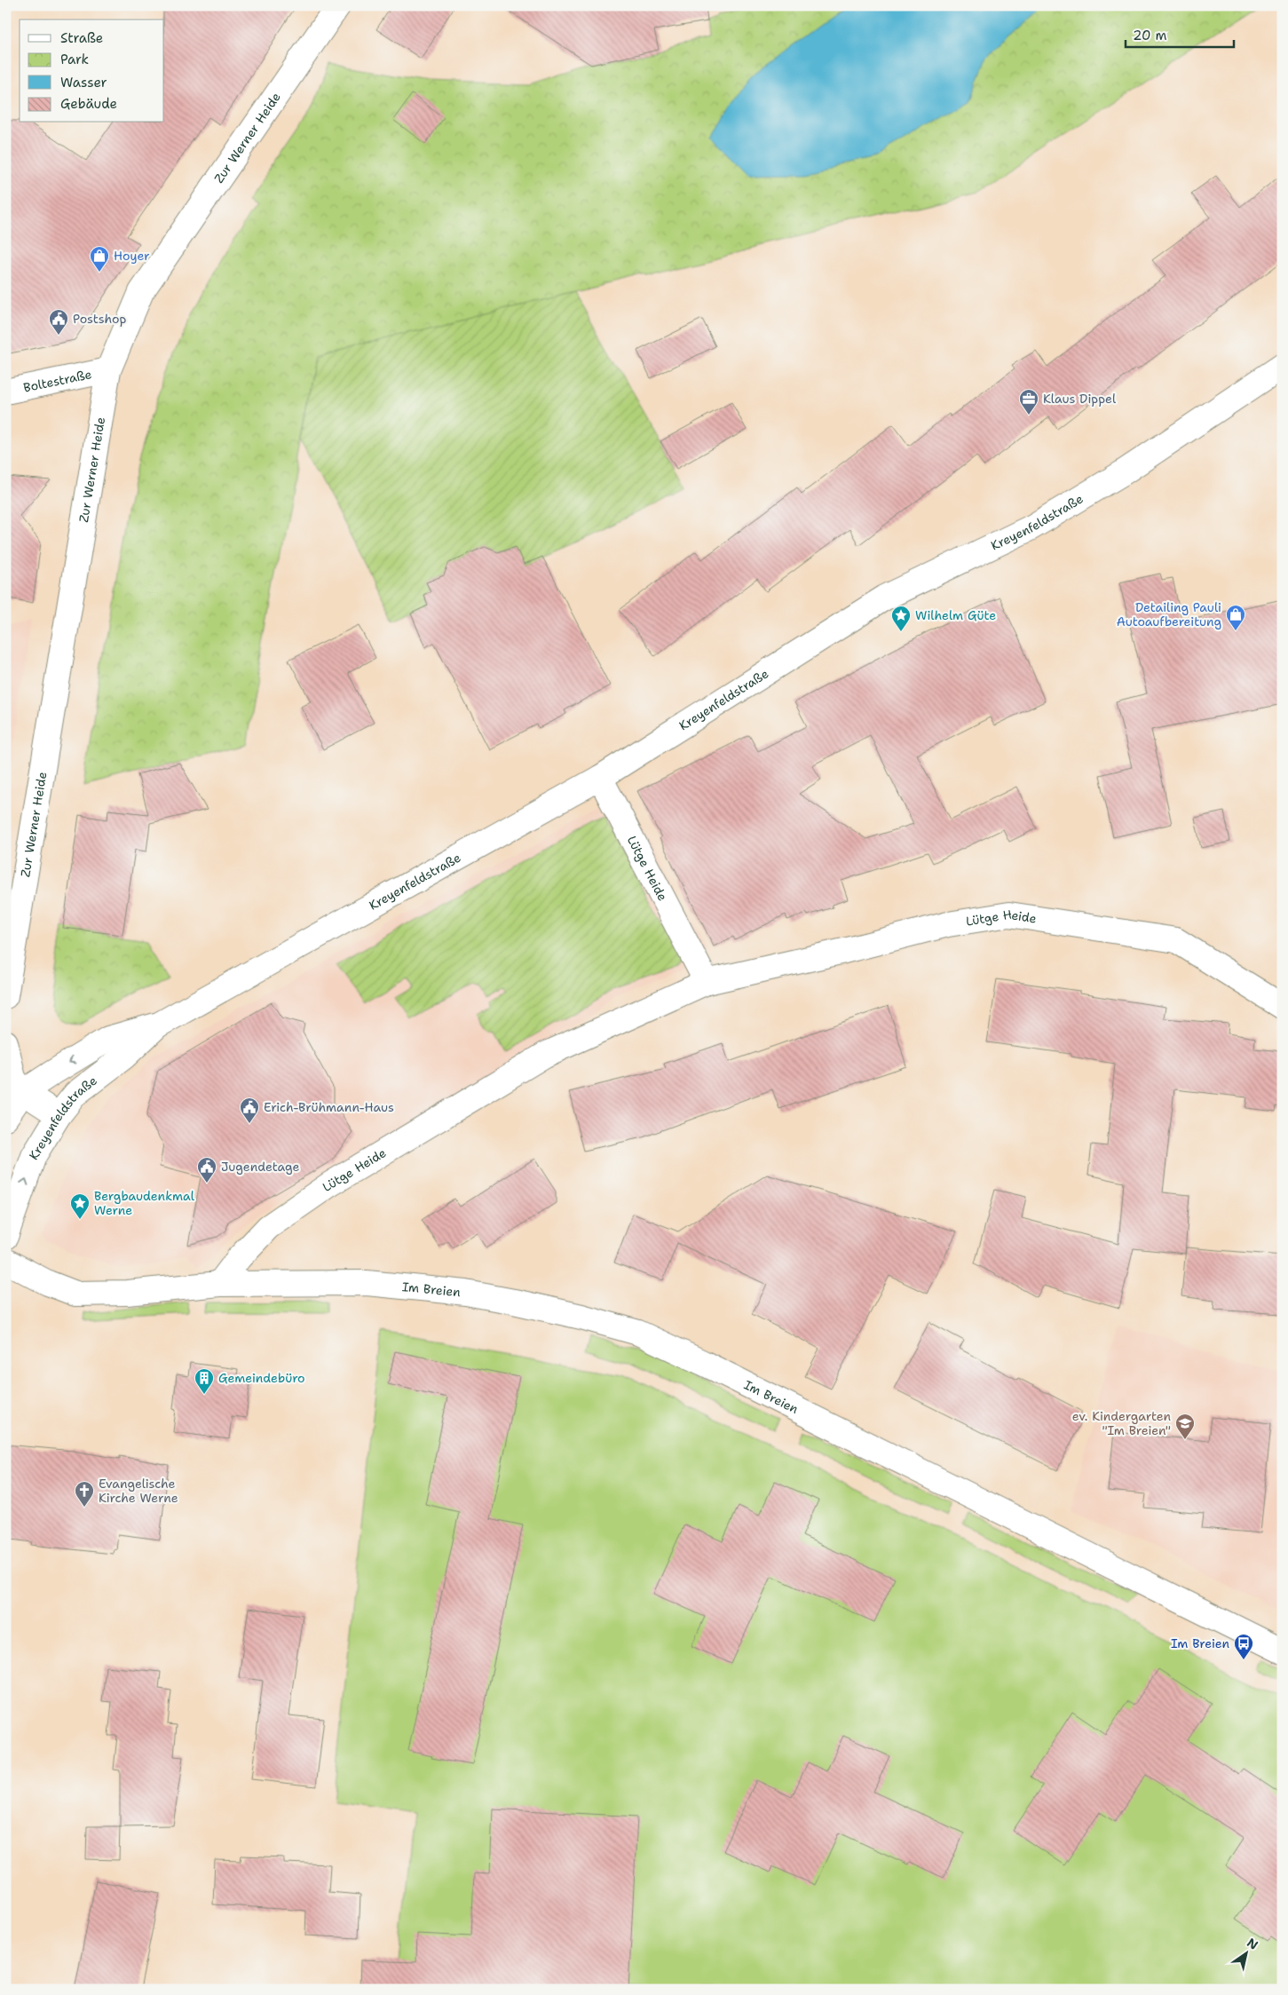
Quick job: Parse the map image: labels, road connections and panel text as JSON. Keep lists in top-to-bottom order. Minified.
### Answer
{"streets":{"street":["Zur Werner Heide","Boltestraße","Kreyenfeldstraße","Lütge Heide","Im Breien"]},"crossings":[["Zur Werner Heide","Boltestraße"],["Kreyenfeldstraße","Lütge Heide"],["Lütge Heide","Im Breien"]],"places":{"shop":["Hoyer","Detailing Pauli Autoaufbereitung"],"public building":["Postshop","Erich-Brühmann-Haus","Jugendetage"],"office":["Klaus Dippel"],"place":["Wilhelm Güte","Bergbaudenkmal Werne"],"building":["Gemeindebüro"],"school or university":["ev. Kindergarten \"Im Breien\""],"church":["Evangelische Kirche Werne"],"bus stop":["Im Breien"]},"legend":["Straße","Park","Wasser","Gebäude"],"scale_bar":"20 m","north":"top right"}
